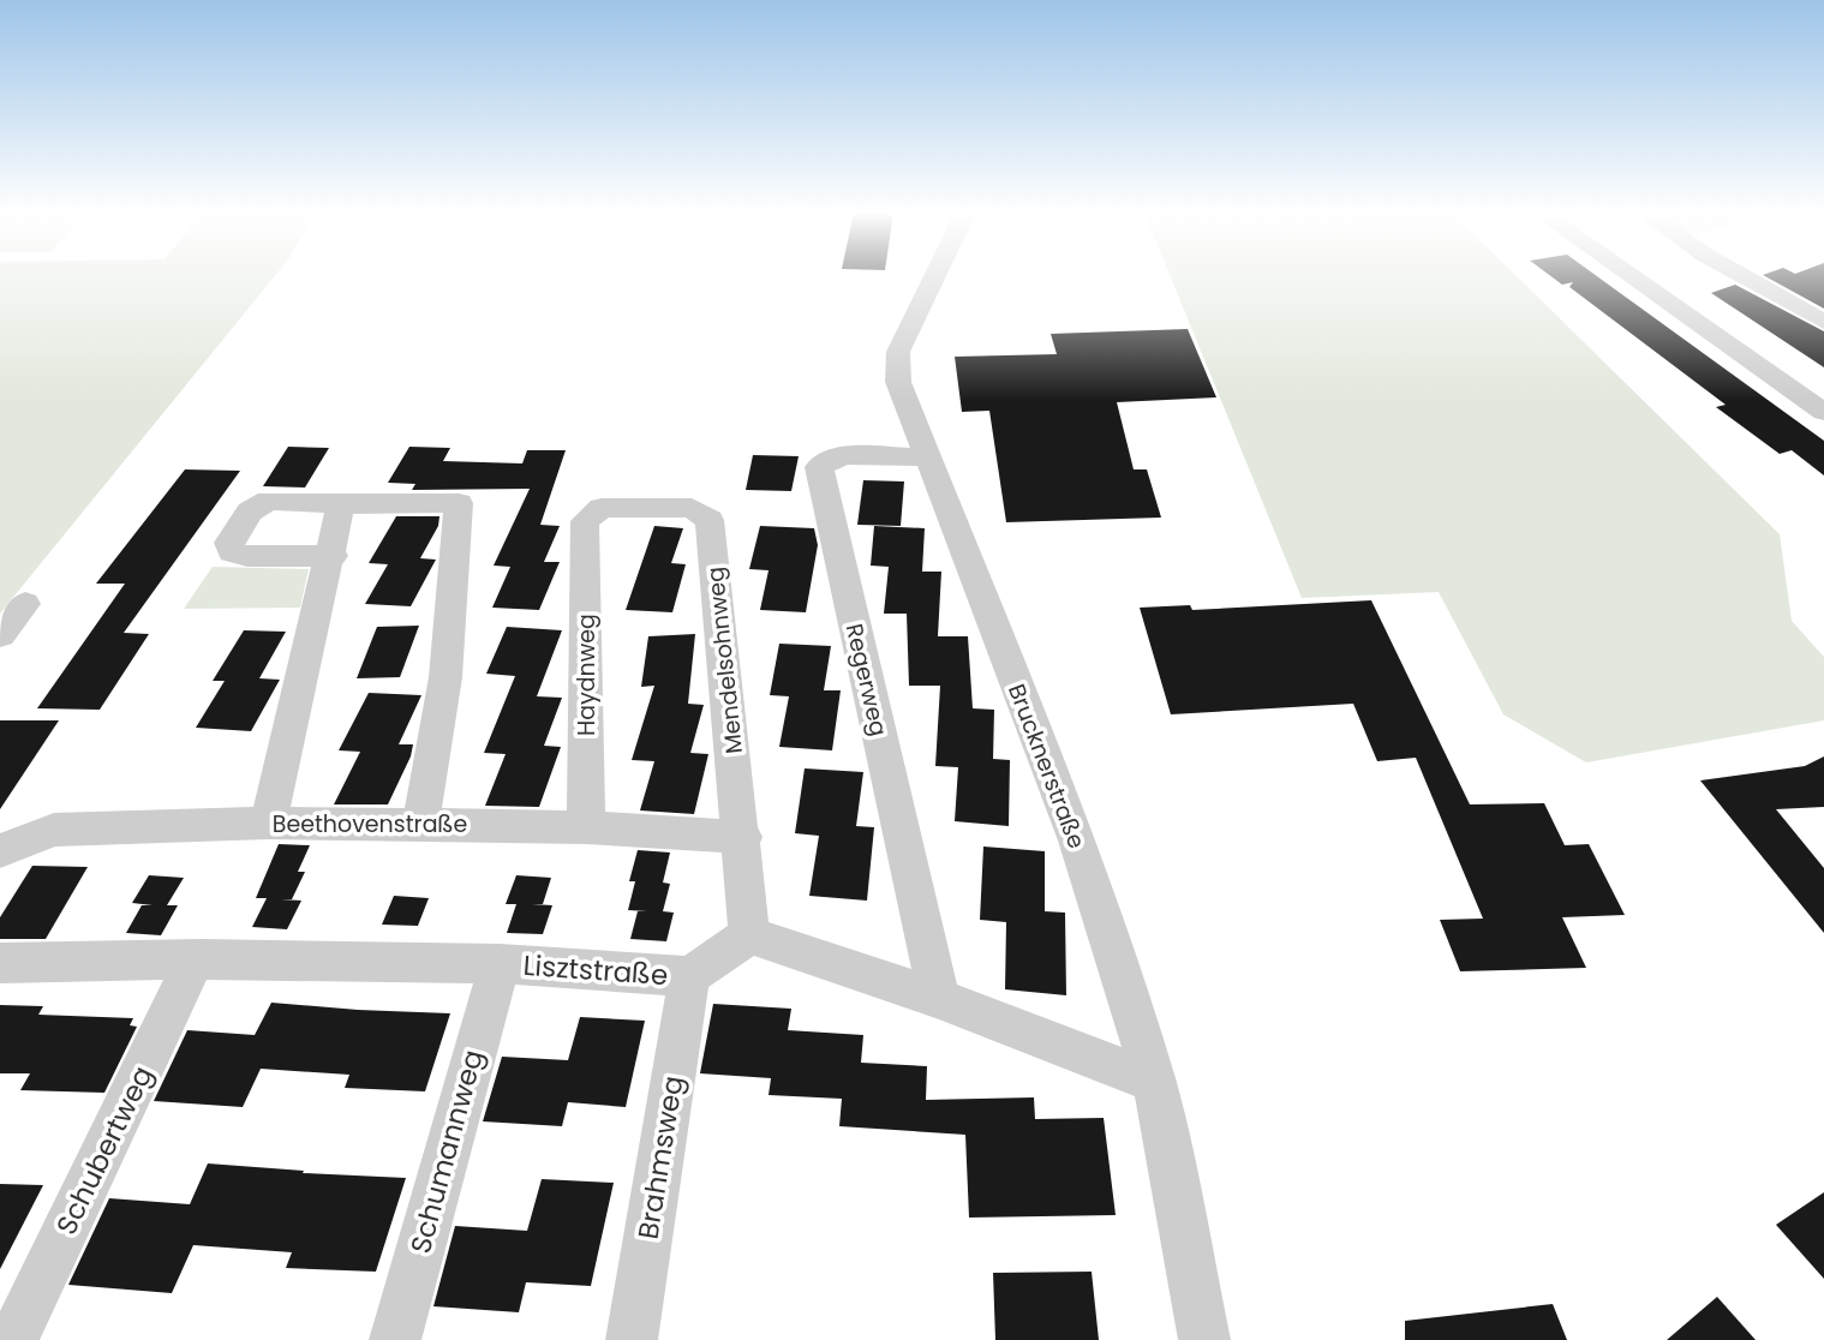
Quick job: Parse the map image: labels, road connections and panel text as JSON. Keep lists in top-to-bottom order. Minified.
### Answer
{"streets":{"street":["Mendelsohnweg","Haydnweg","Regerweg","Brucknerstraße","Beethovenstraße","Lisztstraße","Schubertweg","Schumannweg","Brahmsweg"]},"crossings":[["Mendelsohnweg","Haydnweg"],["Mendelsohnweg","Beethovenstraße"],["Mendelsohnweg","Lisztstraße"],["Haydnweg","Beethovenstraße"],["Regerweg","Brucknerstraße"],["Lisztstraße","Schubertweg"],["Lisztstraße","Schumannweg"],["Lisztstraße","Brahmsweg"]]}
